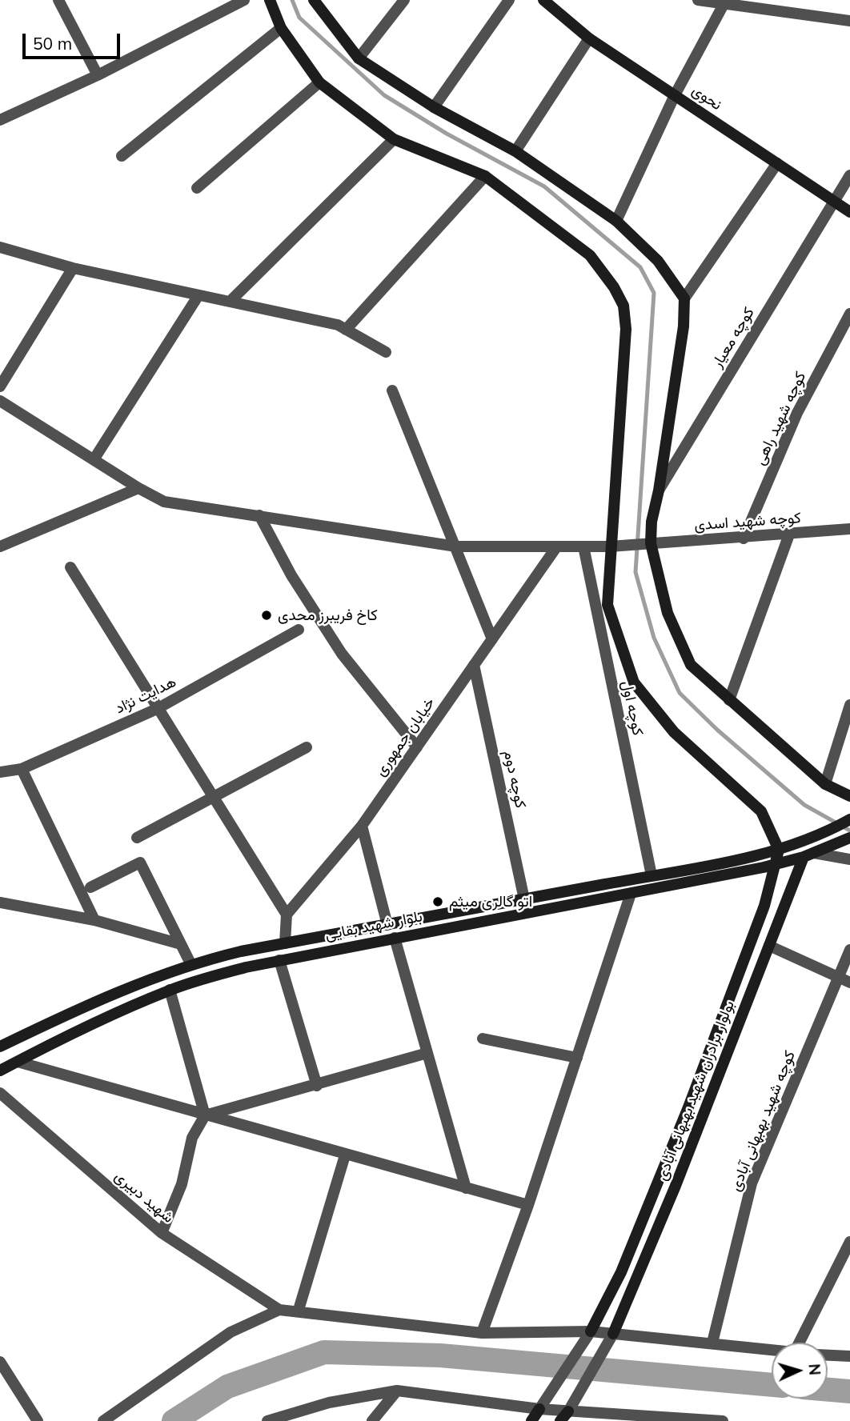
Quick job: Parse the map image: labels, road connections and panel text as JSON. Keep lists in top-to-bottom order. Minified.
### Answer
{"streets":{"main road":["نحوی","بلوار شهید بقایی","بولوار برادران شهید بهبهانی آبادی"],"street":["کوچه معیار","کوچه شهید راهی","کوچه شهید اسدی","هدایت نژاد","کوچه اول","خیابان جمهوری","کوچه دوم","کوچه شهید بهبهانی آبادی","شهید دبیری"]},"crossings":[["نحوی","کوچه معیار"],["کوچه شهید راهی","کوچه شهید اسدی"],["کوچه شهید اسدی","کوچه اول"],["کوچه شهید اسدی","خیابان جمهوری"],["کوچه اول","بلوار شهید بقایی"],["خیابان جمهوری","کوچه دوم"],["کوچه دوم","بلوار شهید بقایی"],["بلوار شهید بقایی","بولوار برادران شهید بهبهانی آبادی"]],"places":["کاخ فریبرز محدی","اتو گالری میثم"],"scale_bar":"50 m","north":"right"}
